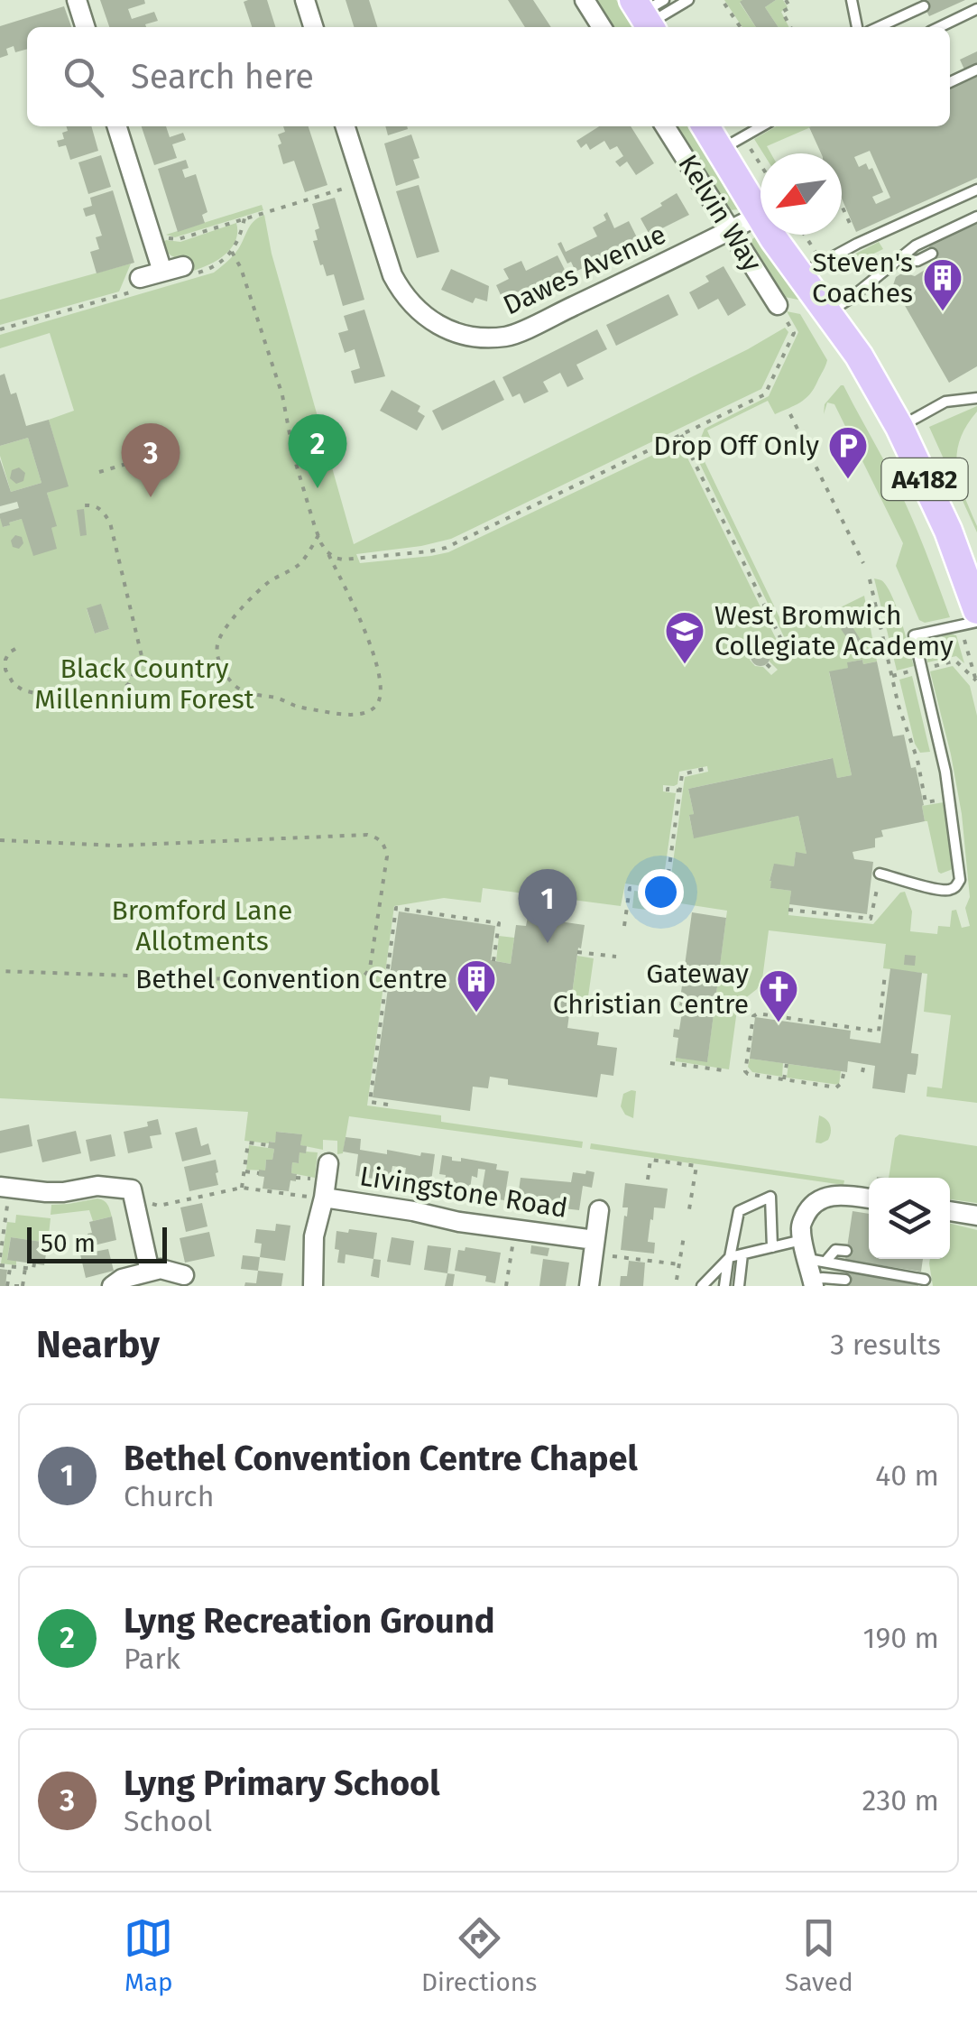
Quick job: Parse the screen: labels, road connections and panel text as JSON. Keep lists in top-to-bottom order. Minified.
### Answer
{"streets":{"main road":["Kelvin Way","A4182"],"street":["Dawes Avenue","Livingstone Road"]},"crossings":[["Kelvin Way","Dawes Avenue"]],"parks":["Black Country Millennium Forest","Bromford Lane Allotments"],"places":{"building":["Steven's Coaches","Bethel Convention Centre"],"parking":["Drop Off Only"],"school or university":["West Bromwich Collegiate Academy"],"church":["Gateway Christian Centre"]},"scale_bar":"50 m","north":"bottom left","page":{"search":"Search here","pins":["2","3","1"],"scale":"50 m","heading":["Nearby","3 results"],"list":[{"mark":"1","name":"Bethel Convention Centre Chapel","note":"Church","value":"40 m"},{"mark":"2","name":"Lyng Recreation Ground","note":"Park","value":"190 m"},{"mark":"3","name":"Lyng Primary School","note":"School","value":"230 m"}],"nav":["Map","Directions","Saved"]}}
